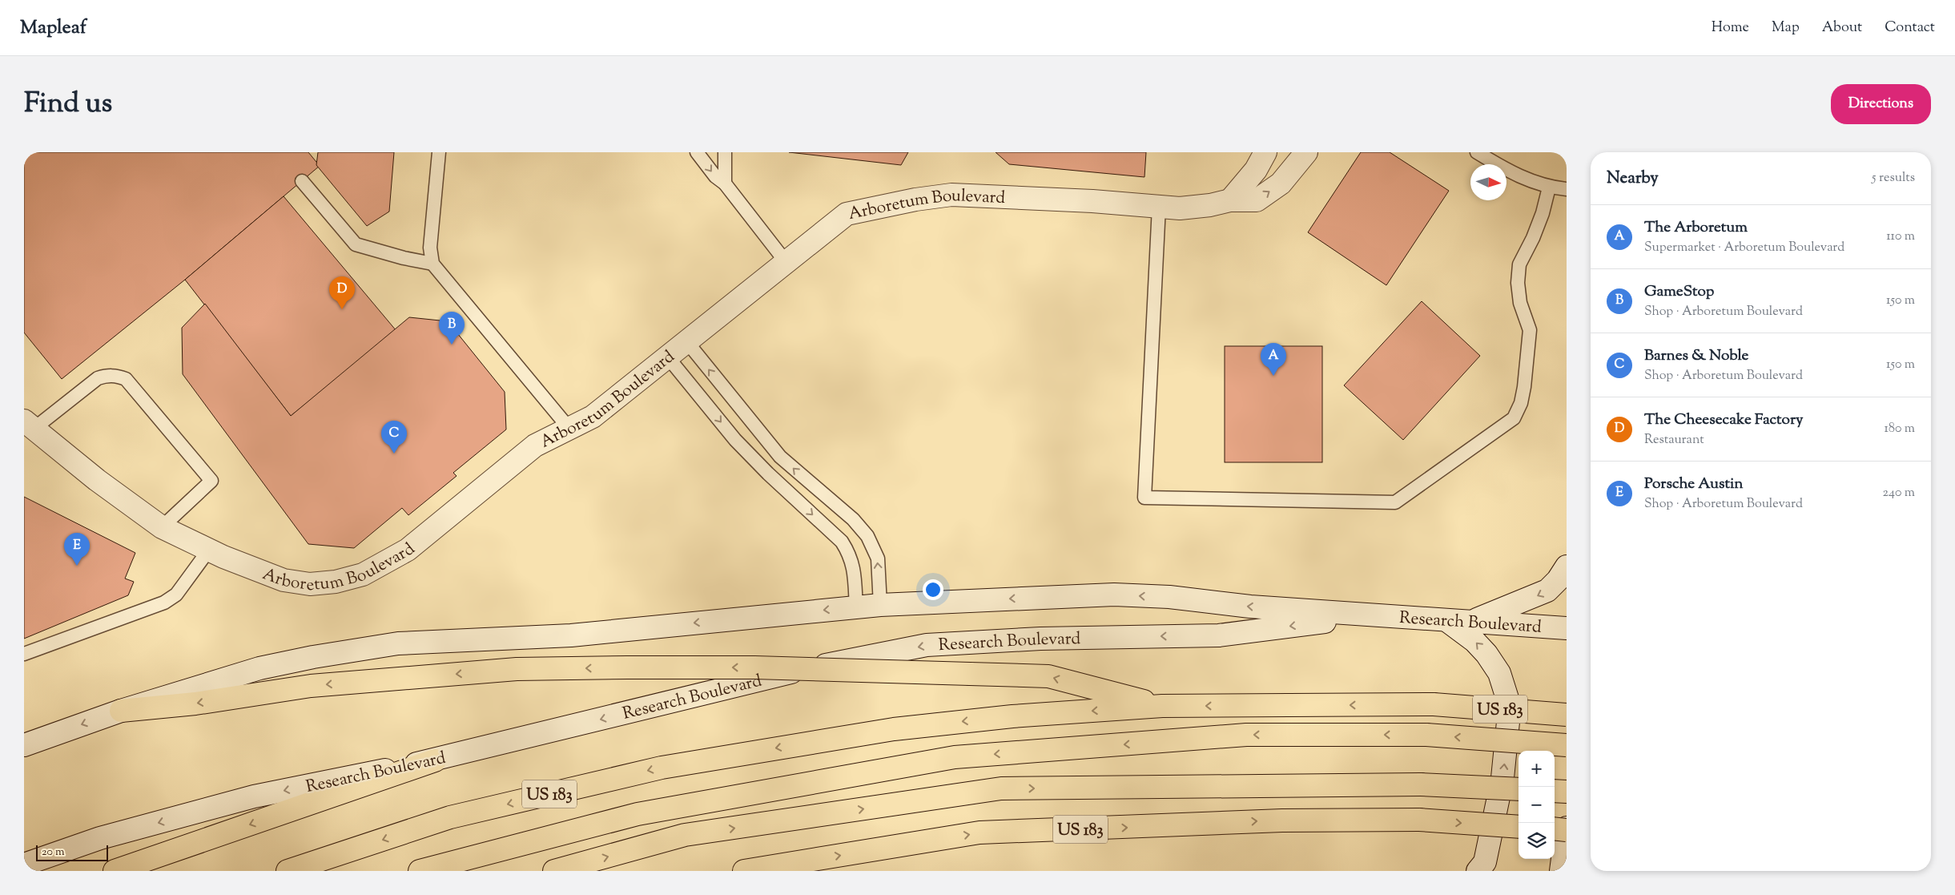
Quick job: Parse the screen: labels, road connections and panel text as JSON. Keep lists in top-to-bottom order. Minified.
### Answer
{"streets":{"highway":["US 183"],"main road":["Arboretum Boulevard","Research Boulevard"]},"one_way":["Research Boulevard"],"scale_bar":"20 m","north":"right","page":{"header":"Mapleaf","nav":["Home","Map","About","Contact"],"title":"Find us","buttons":"Directions","heading":["Nearby","5 results"],"list":[{"mark":"A","name":"The Arboretum","note":"Supermarket · Arboretum Boulevard","value":"110 m"},{"mark":"B","name":"GameStop","note":"Shop · Arboretum Boulevard","value":"150 m"},{"mark":"C","name":"Barnes & Noble","note":"Shop · Arboretum Boulevard","value":"150 m"},{"mark":"D","name":"The Cheesecake Factory","note":"Restaurant","value":"180 m"},{"mark":"E","name":"Porsche Austin","note":"Shop · Arboretum Boulevard","value":"240 m"}],"pins":["D","B","A","C","E"],"map_buttons":["+","−"],"scale":"20 m"}}
